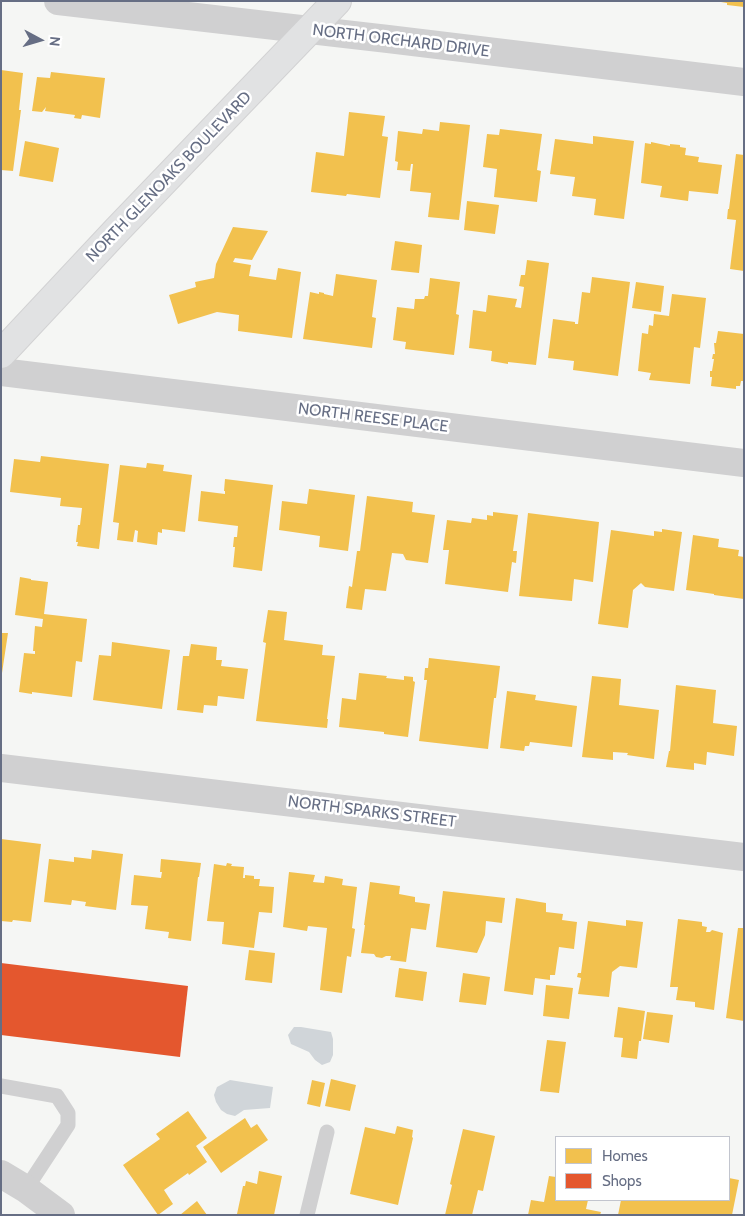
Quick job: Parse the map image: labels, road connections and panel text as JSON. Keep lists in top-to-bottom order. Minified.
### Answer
{"streets":{"main road":["NORTH GLENOAKS BOULEVARD"],"street":["NORTH ORCHARD DRIVE","NORTH REESE PLACE","NORTH SPARKS STREET"]},"crossings":[["NORTH ORCHARD DRIVE","NORTH GLENOAKS BOULEVARD"]],"legend":["Homes","Shops"],"north":"right"}
